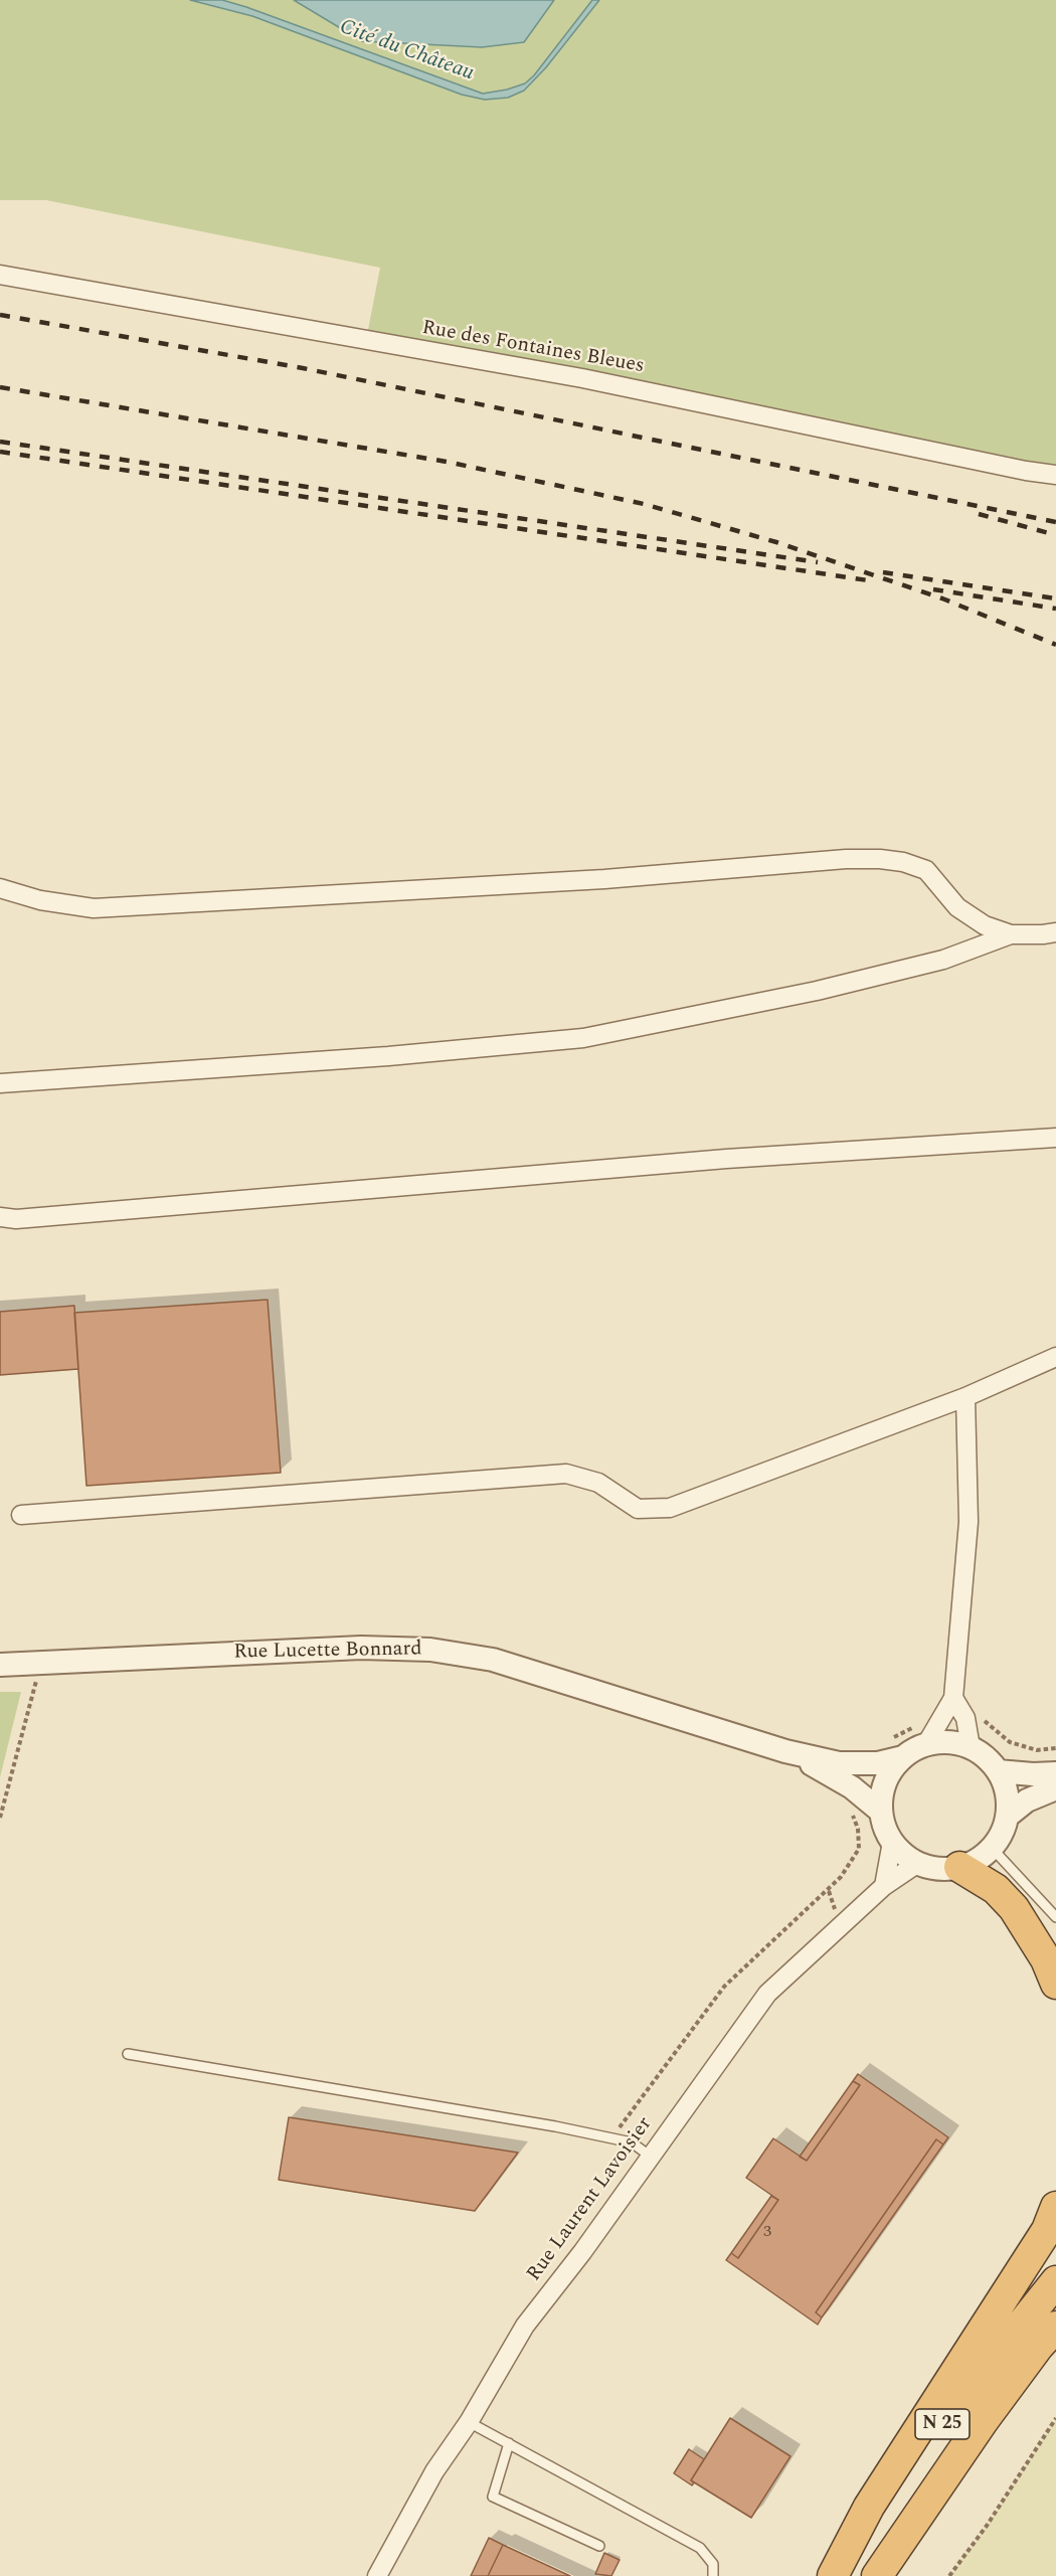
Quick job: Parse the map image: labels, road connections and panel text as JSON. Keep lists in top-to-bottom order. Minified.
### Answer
{"streets":{"highway":["N 25"],"street":["Rue des Fontaines Bleues","Rue Lucette Bonnard","Rue Laurent Lavoisier"]},"crossings":[["Rue Lucette Bonnard","Rue Laurent Lavoisier"]],"water":["Cité du Château"],"house_numbers":["3"]}
